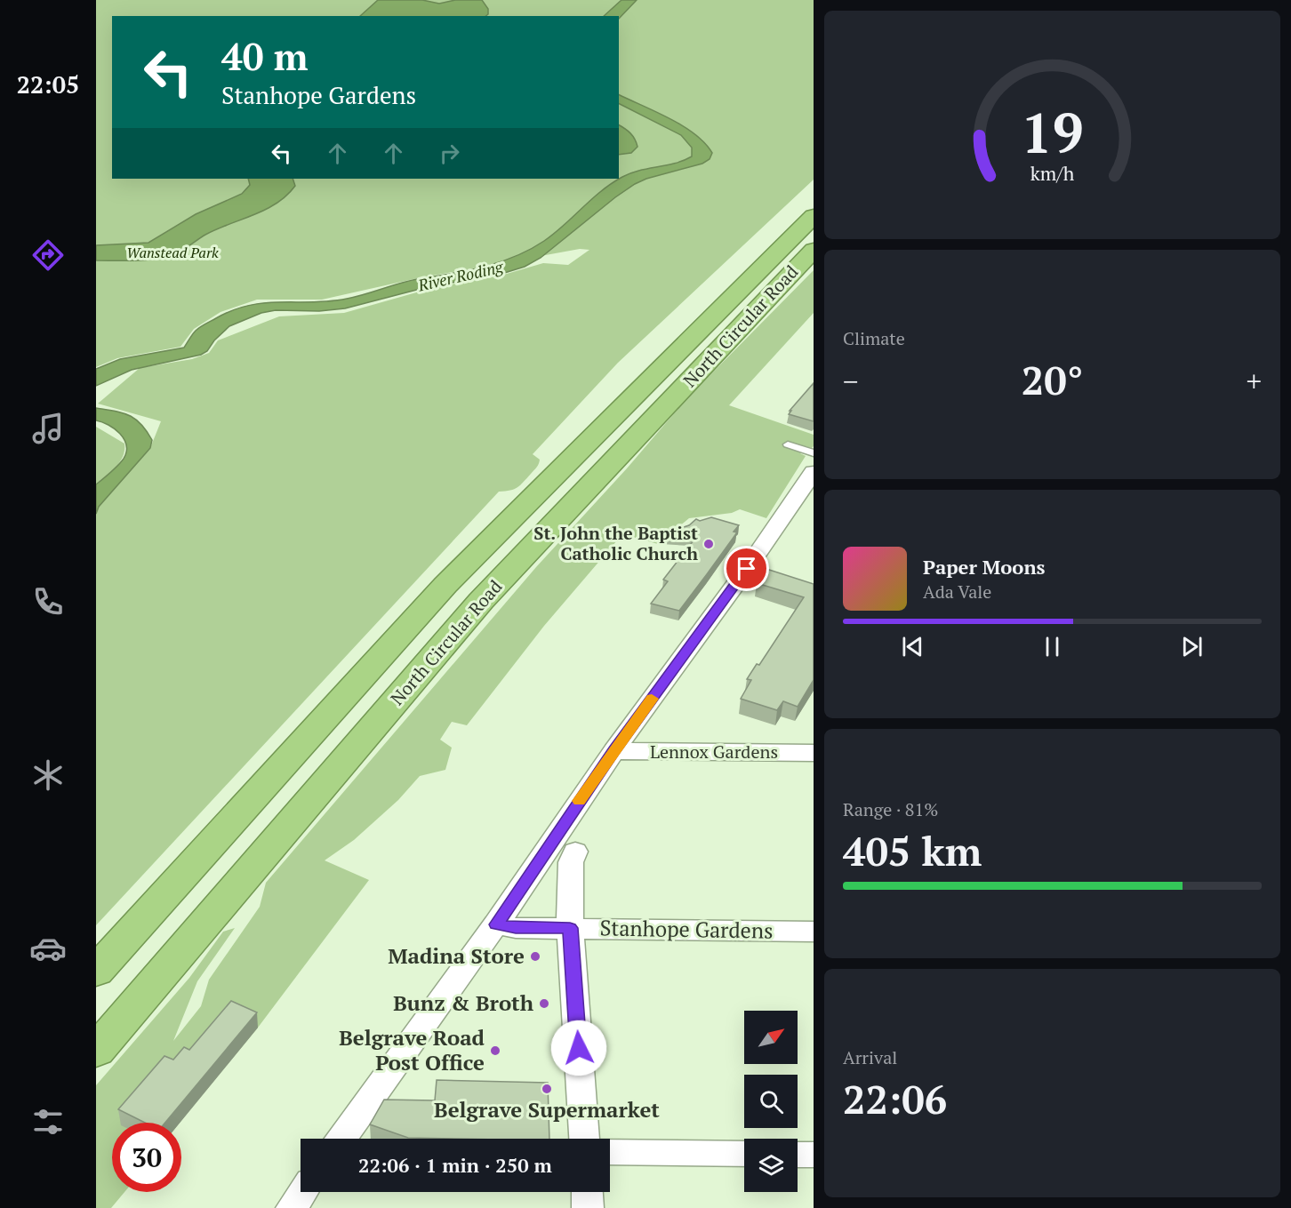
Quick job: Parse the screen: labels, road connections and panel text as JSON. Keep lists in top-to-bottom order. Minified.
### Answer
{"streets":{"highway":["North Circular Road"],"street":["Lennox Gardens","Stanhope Gardens"]},"water":["River Roding"],"parks":["Wanstead Park"],"places":["St. John the Baptist Catholic Church","Madina Store","Bunz & Broth","Belgrave Road Post Office","Belgrave Supermarket"],"north":"top right","page":{"tabs":"22:05","turn":["40 m","Stanhope Gardens"],"tile":["Climate",["Range · 81%","405 km"],["Arrival","22:06"]],"heat":["−","20°","+"],"song":["Paper Moons","Ada Vale"],"limit":"30","trip":"22:06 · 1 min · 250 m","gauge":["19","km/h"]}}
